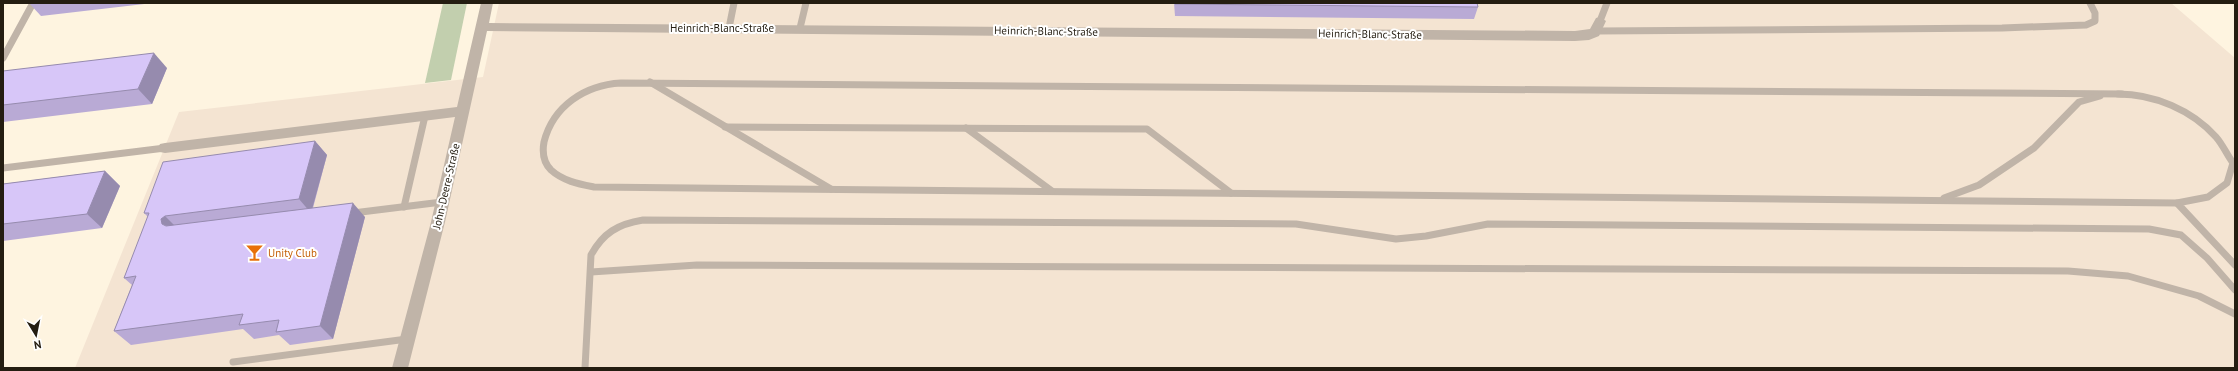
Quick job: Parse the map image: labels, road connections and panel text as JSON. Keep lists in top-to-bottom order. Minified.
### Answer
{"streets":{"street":["Heinrich-Blanc-Straße","John-Deere-Straße"]},"crossings":[["Heinrich-Blanc-Straße","John-Deere-Straße"]],"places":{"bar":["Unity Club"]},"north":"bottom"}
